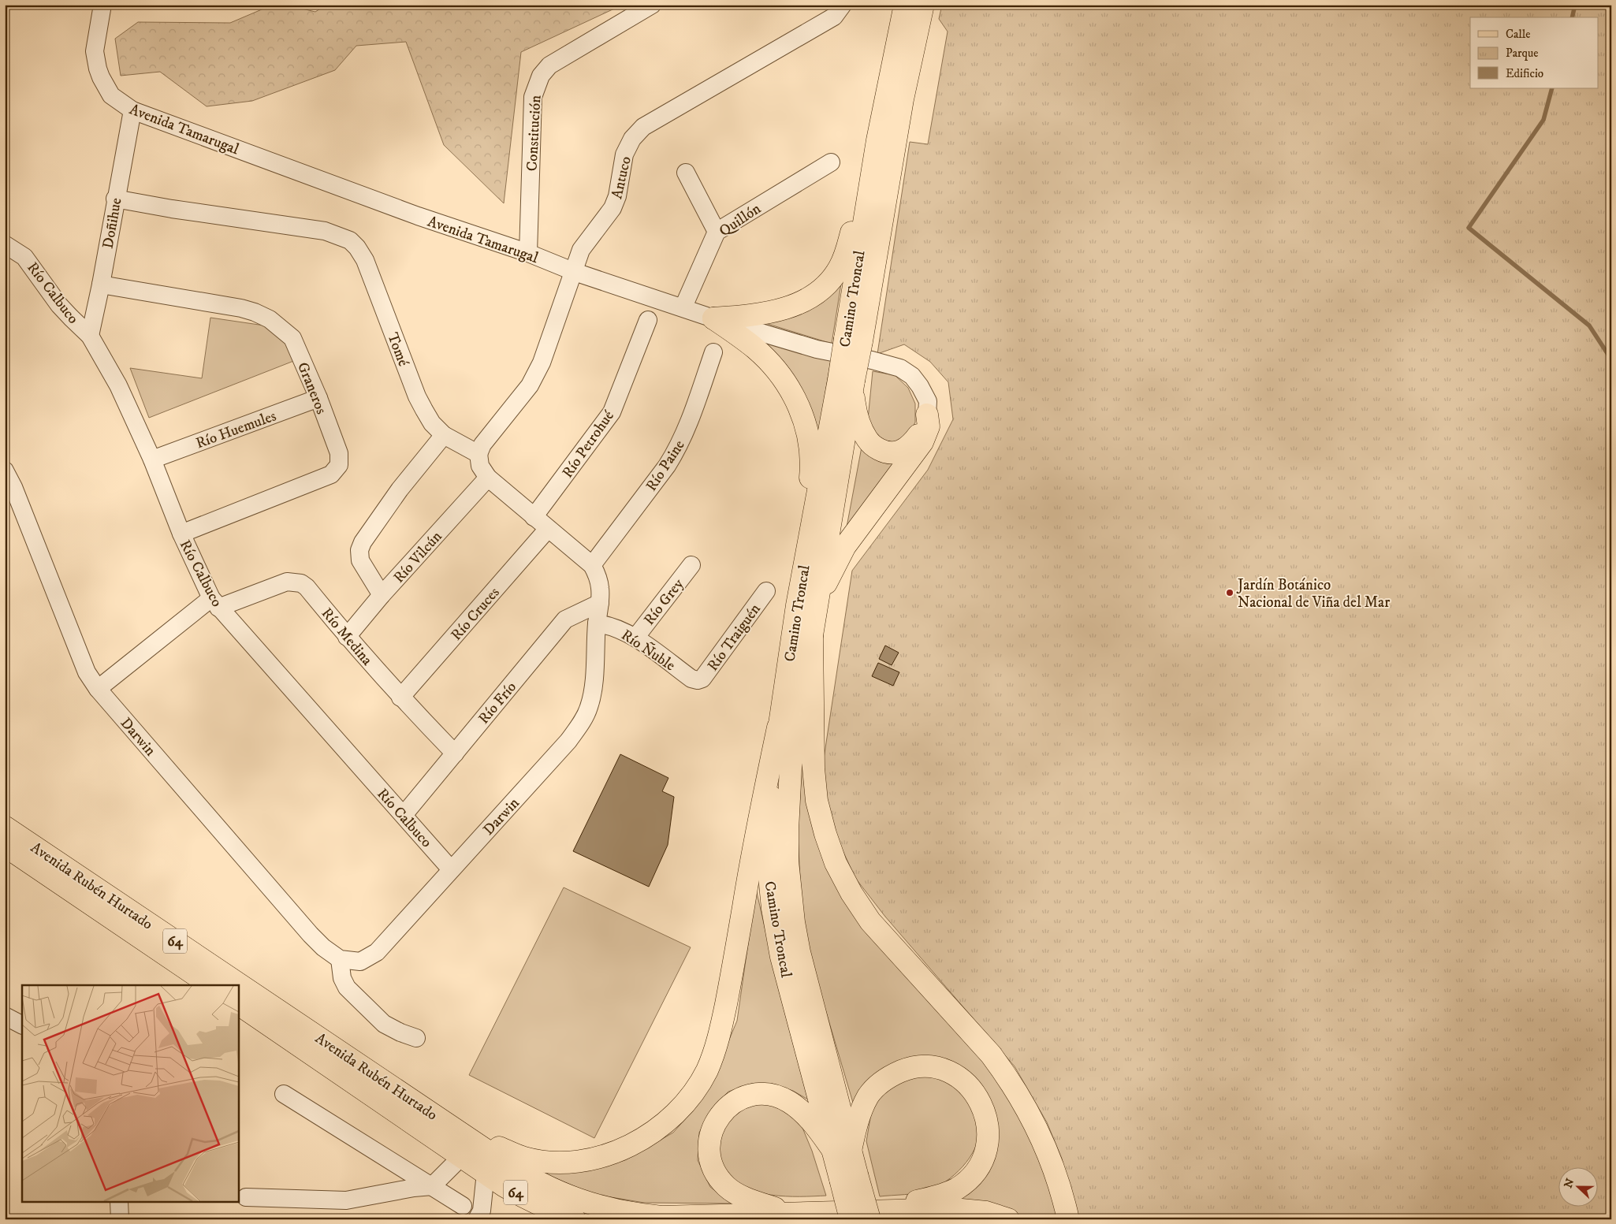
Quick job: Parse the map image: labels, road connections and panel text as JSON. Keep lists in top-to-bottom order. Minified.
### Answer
{"streets":{"main road":["Camino Troncal","Avenida Rubén Hurtado","64"],"street":["Avenida Tamarugal","Constitución","Antuco","Quillón","Doñihue","Río Calbuco","Tomé","Graneros","Río Huemules","Río Petrohué","Río Paine","Río Vilcún","Río Grey","Río Cruces","Río Medina","Río Traiguén","Río Ñuble","Río Frío","Darwin"]},"crossings":[["Avenida Tamarugal","Constitución"],["Avenida Tamarugal","Antuco"],["Avenida Tamarugal","Quillón"],["Avenida Tamarugal","Doñihue"],["Antuco","Tomé"],["Doñihue","Río Calbuco"],["Doñihue","Tomé"],["Doñihue","Graneros"],["Río Calbuco","Graneros"],["Río Calbuco","Río Huemules"],["Río Calbuco","Río Medina"],["Río Calbuco","Río Frío"],["Río Calbuco","Darwin"],["Camino Troncal","64"],["Graneros","Río Huemules"],["Río Vilcún","Río Medina"],["Río Grey","Río Ñuble"],["Río Cruces","Río Medina"],["Río Medina","Río Frío"],["Río Medina","Darwin"],["Río Traiguén","Río Ñuble"],["Río Ñuble","Darwin"],["Avenida Rubén Hurtado","64"]],"places":["Jardín Botánico Nacional de Viña del Mar"],"legend":["Calle","Parque","Edificio"],"north":"left"}
